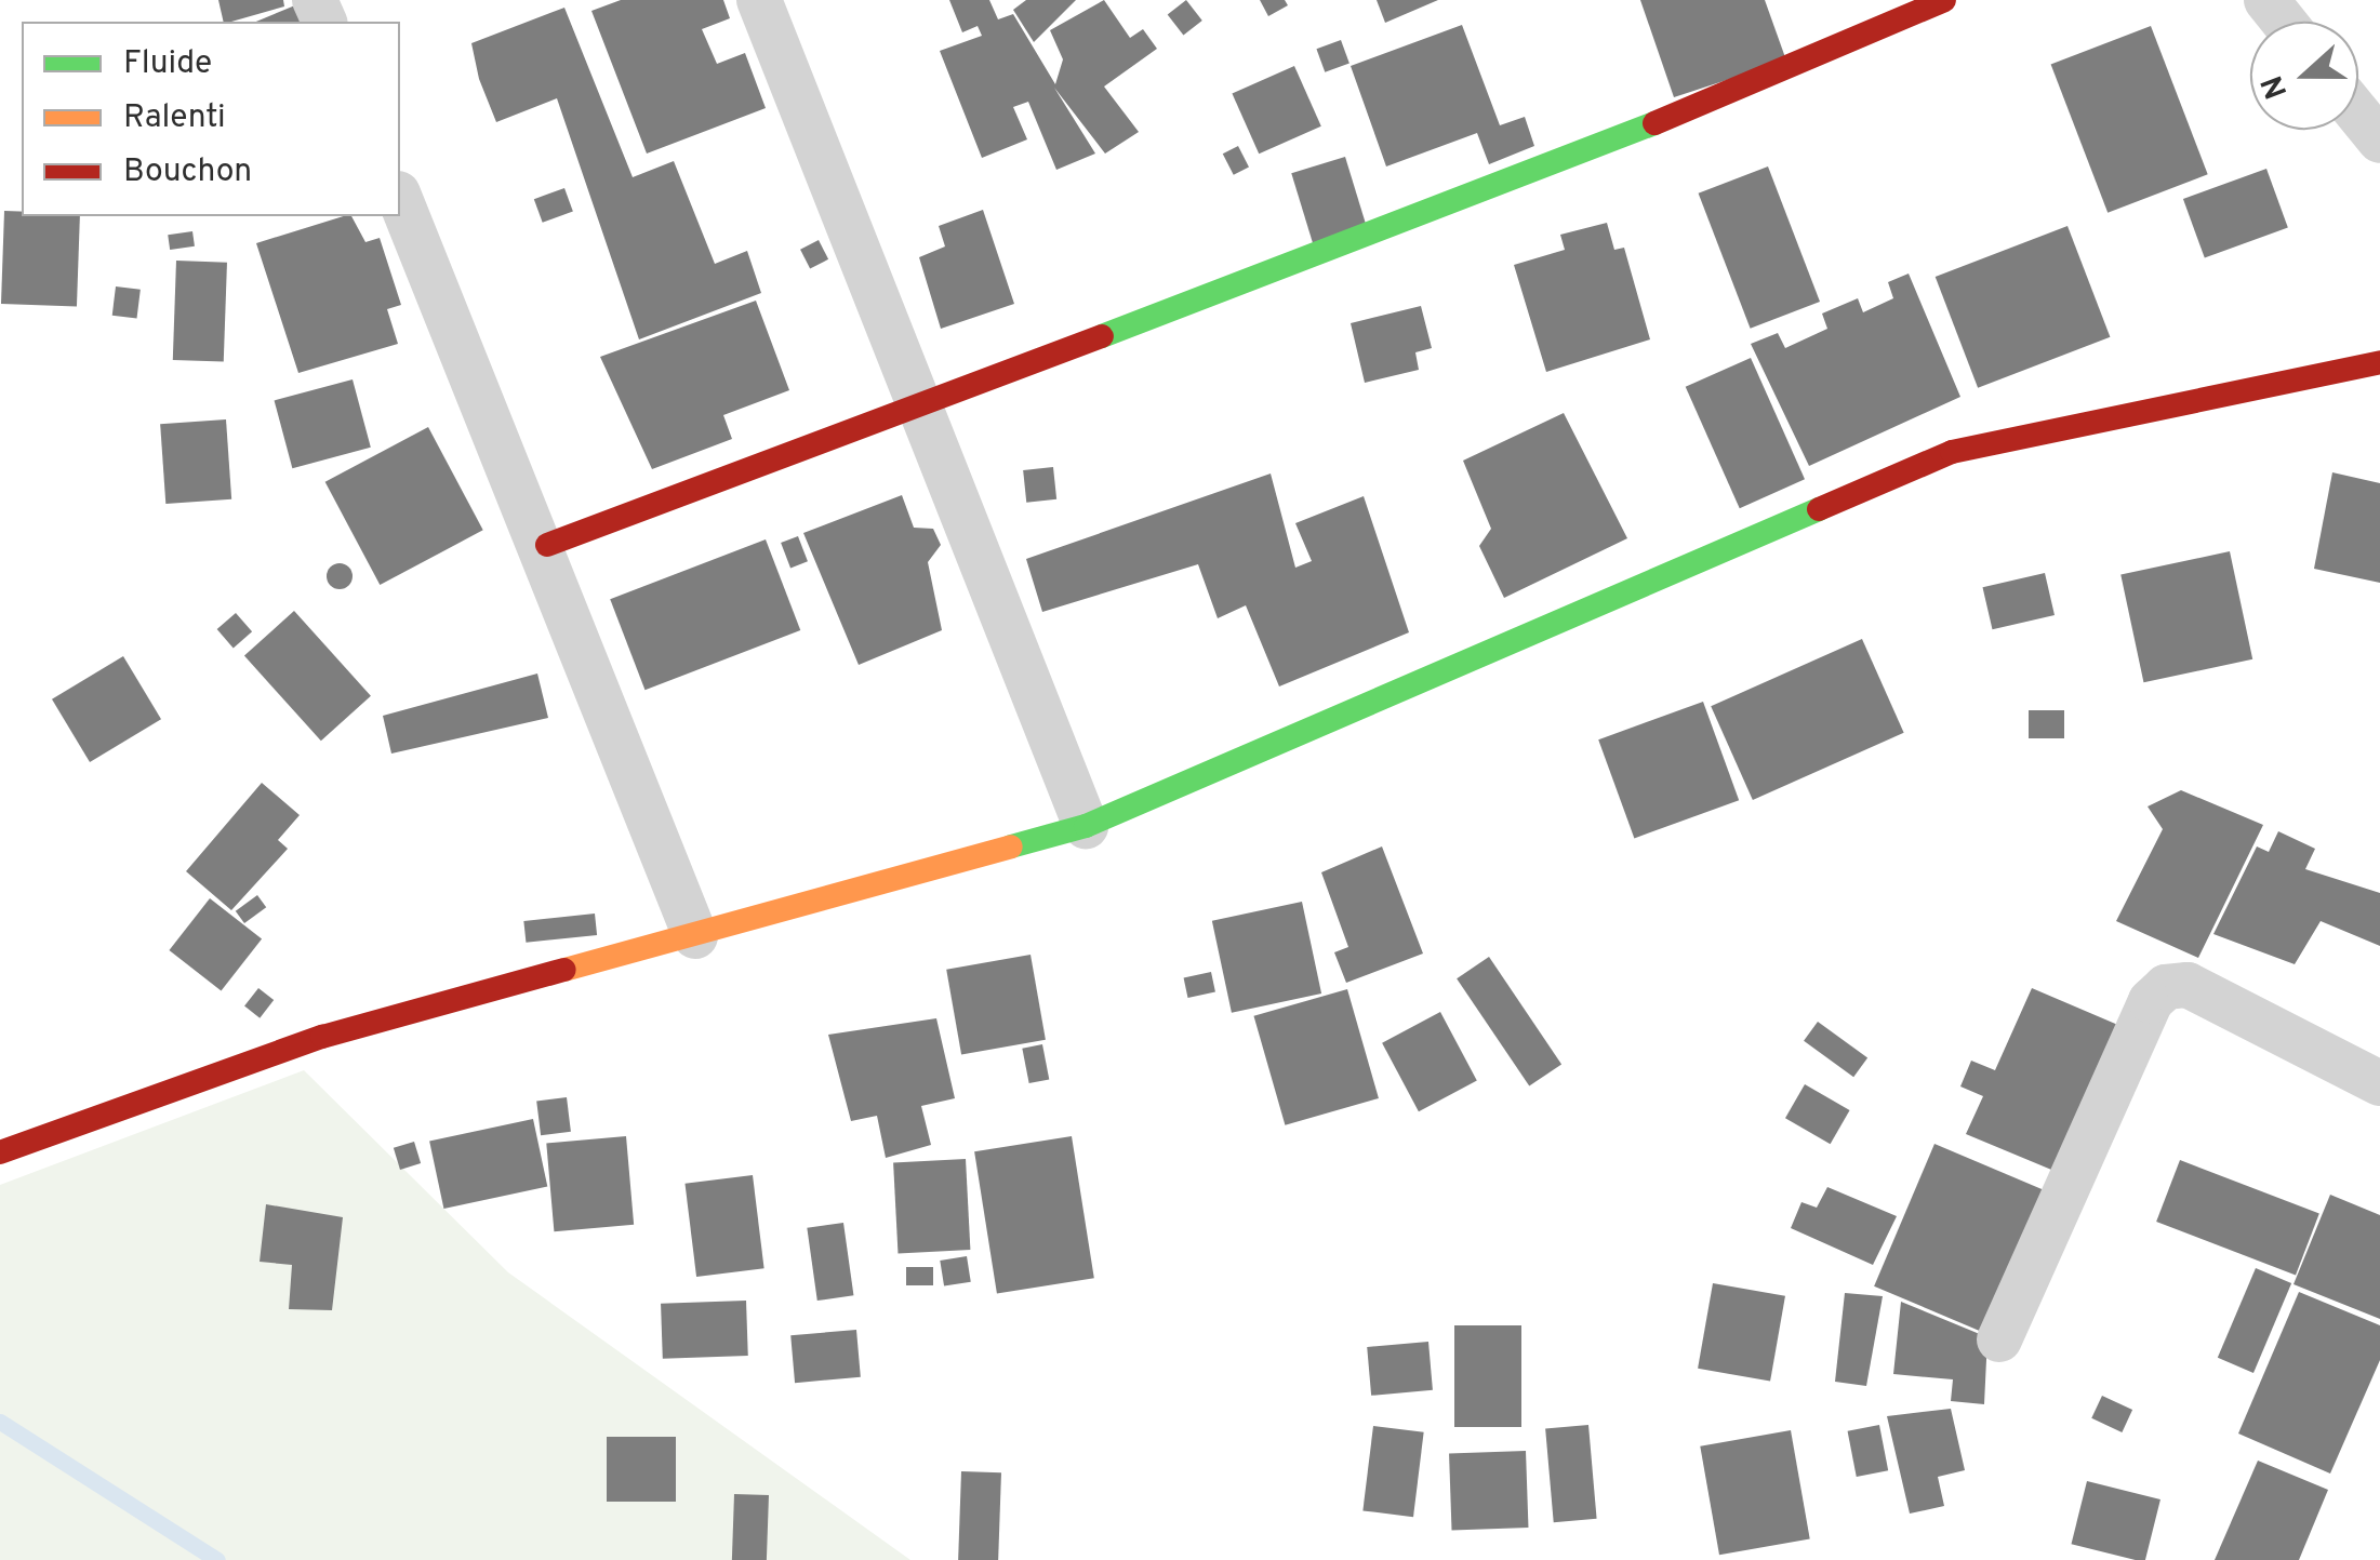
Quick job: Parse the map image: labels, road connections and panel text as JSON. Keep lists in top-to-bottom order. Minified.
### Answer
{"legend":["Fluide","Ralenti","Bouchon"],"north":"left"}
